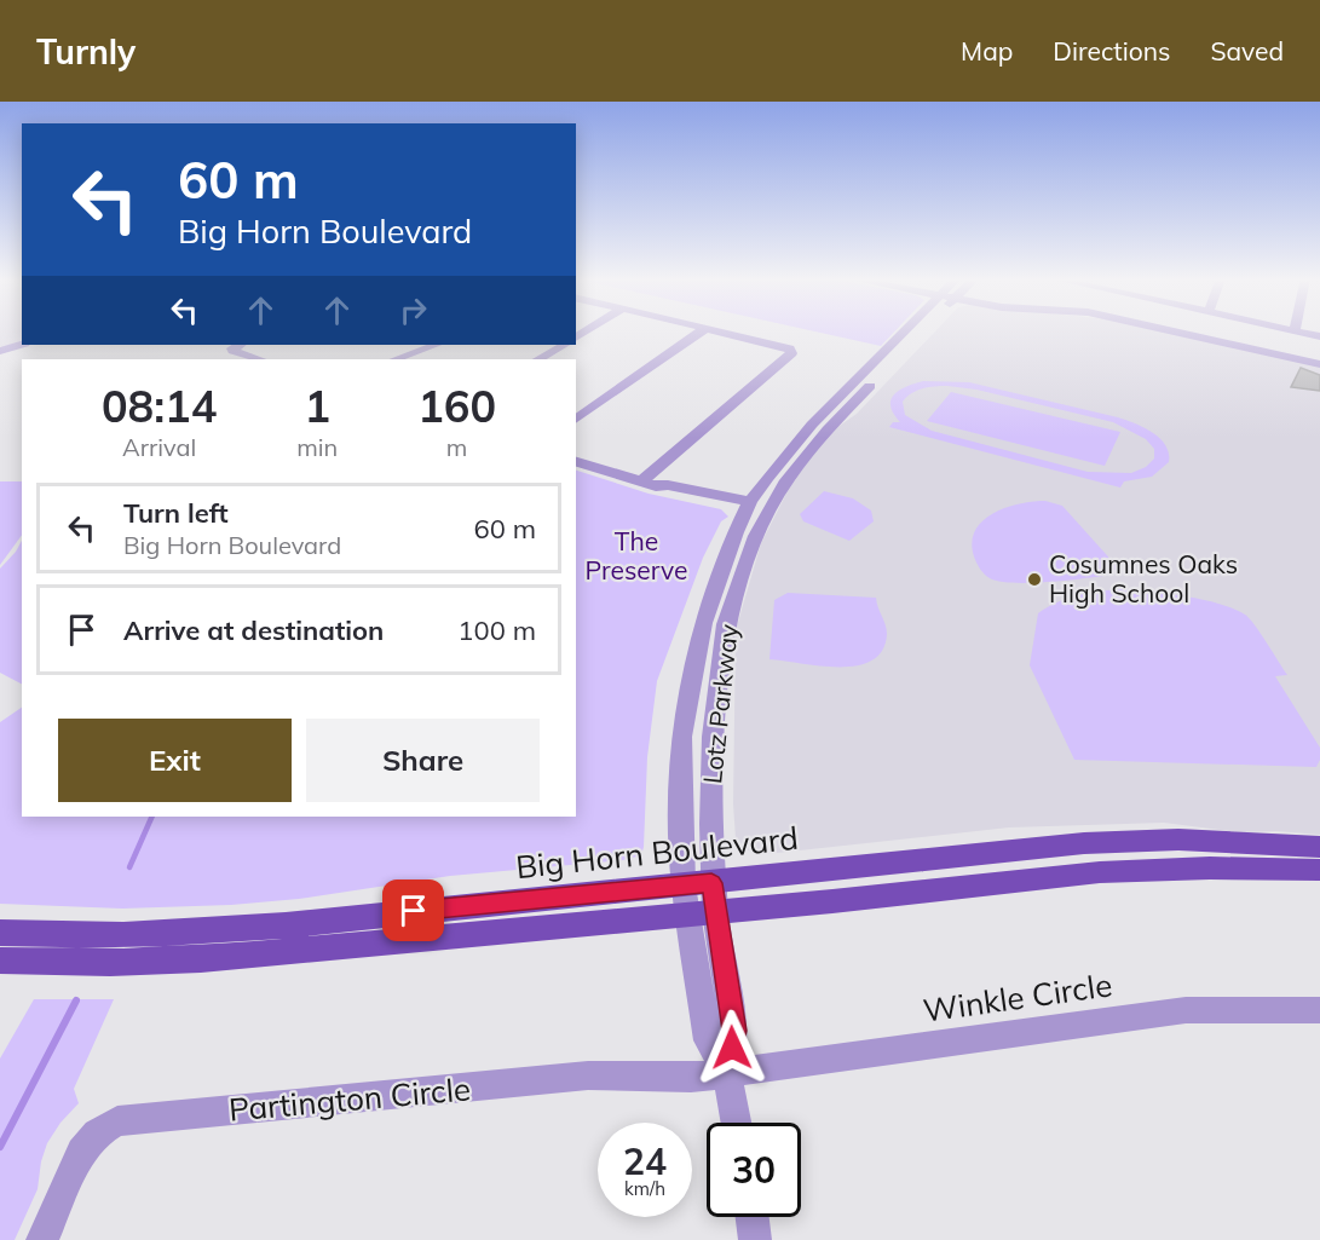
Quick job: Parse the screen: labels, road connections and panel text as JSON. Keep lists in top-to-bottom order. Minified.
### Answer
{"streets":{"main road":["Big Horn Boulevard"],"street":["Lotz Parkway","Winkle Circle","Partington Circle"]},"crossings":[["Lotz Parkway","Big Horn Boulevard"],["Winkle Circle","Partington Circle"]],"parks":["The Preserve"],"places":["Cosumnes Oaks High School"],"page":{"header":"Turnly","nav":["Map","Directions","Saved"],"turn":["60 m","Big Horn Boulevard"],"eta":["08:14","Arrival","1","min","160","m"],"list":[{"name":"Turn left","note":"Big Horn Boulevard","value":"60 m"},{"name":"Arrive at destination","value":"100 m"}],"buttons":["Exit","Share"],"speed":"24 km/h","limit":"30"}}
